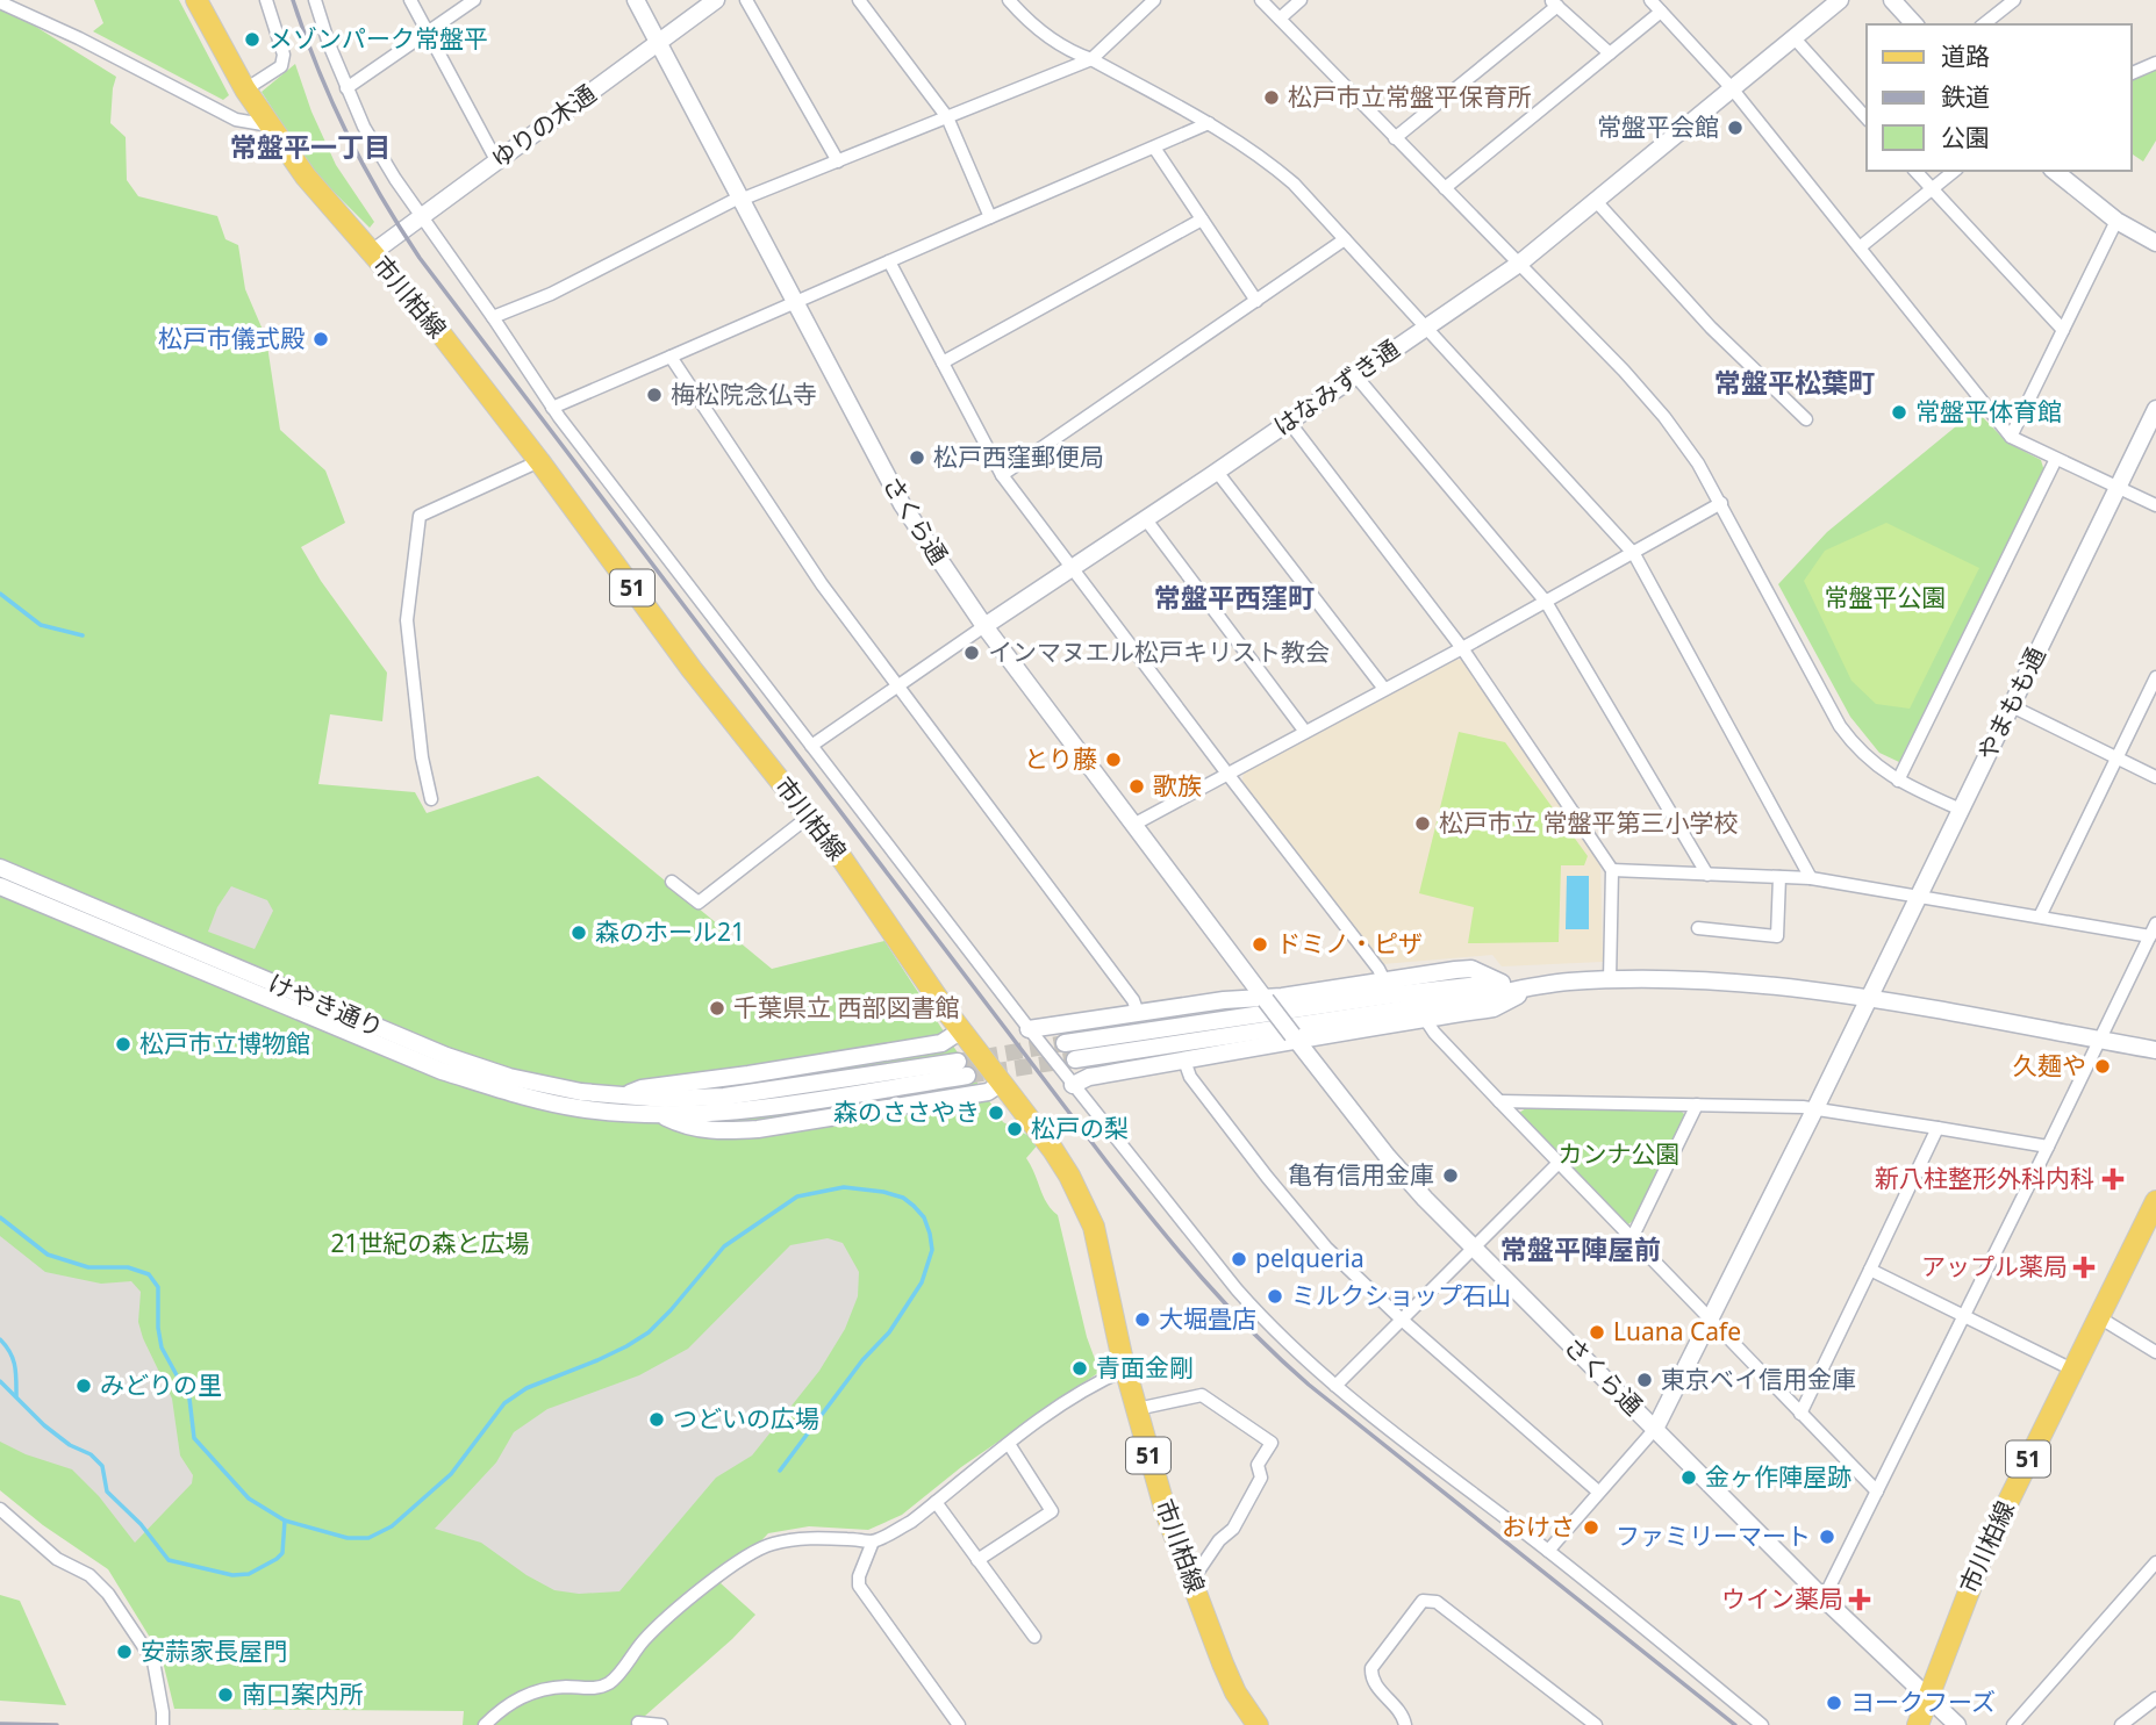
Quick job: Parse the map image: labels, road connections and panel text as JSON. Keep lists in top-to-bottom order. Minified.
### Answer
{"streets":{"main road":["市川柏線","51"],"street":["ゆりの木通","はなみずき通","さくら通","やまもも通","けやき通り"]},"crossings":[["ゆりの木通","市川柏線"],["ゆりの木通","さくら通"],["市川柏線","さくら通"],["はなみずき通","さくら通"],["さくら通","やまもも通"]],"districts":["常盤平一丁目","常盤平松葉町","常盤平西窪町","常盤平陣屋前"],"parks":["常盤平公園","カンナ公園","21世紀の森と広場"],"places":{"other":["メゾンパーク常盤平","松戸市立常盤平保育所","常盤平会館","松戸市儀式殿","梅松院念仏寺","常盤平体育館","松戸西窪郵便局","インマヌエル松戸キリスト教会","とり藤","歌族","松戸市立 常盤平第三小学校","森のホール21","ドミノ・ピザ","千葉県立 西部図書館","松戸市立博物館","久麺や","森のささやき","松戸の梨","亀有信用金庫","pelqueria","ミルクショップ石山","大堀畳店","Luana Cafe","青面金剛","東京ベイ信用金庫","みどりの里","つどいの広場","金ヶ作陣屋跡","おけさ","ファミリーマート","安蒜家長屋門","南口案内所","ヨークフーズ"],"health":["新八柱整形外科内科","アップル薬局","ウイン薬局"]},"legend":["道路","鉄道","公園"]}
